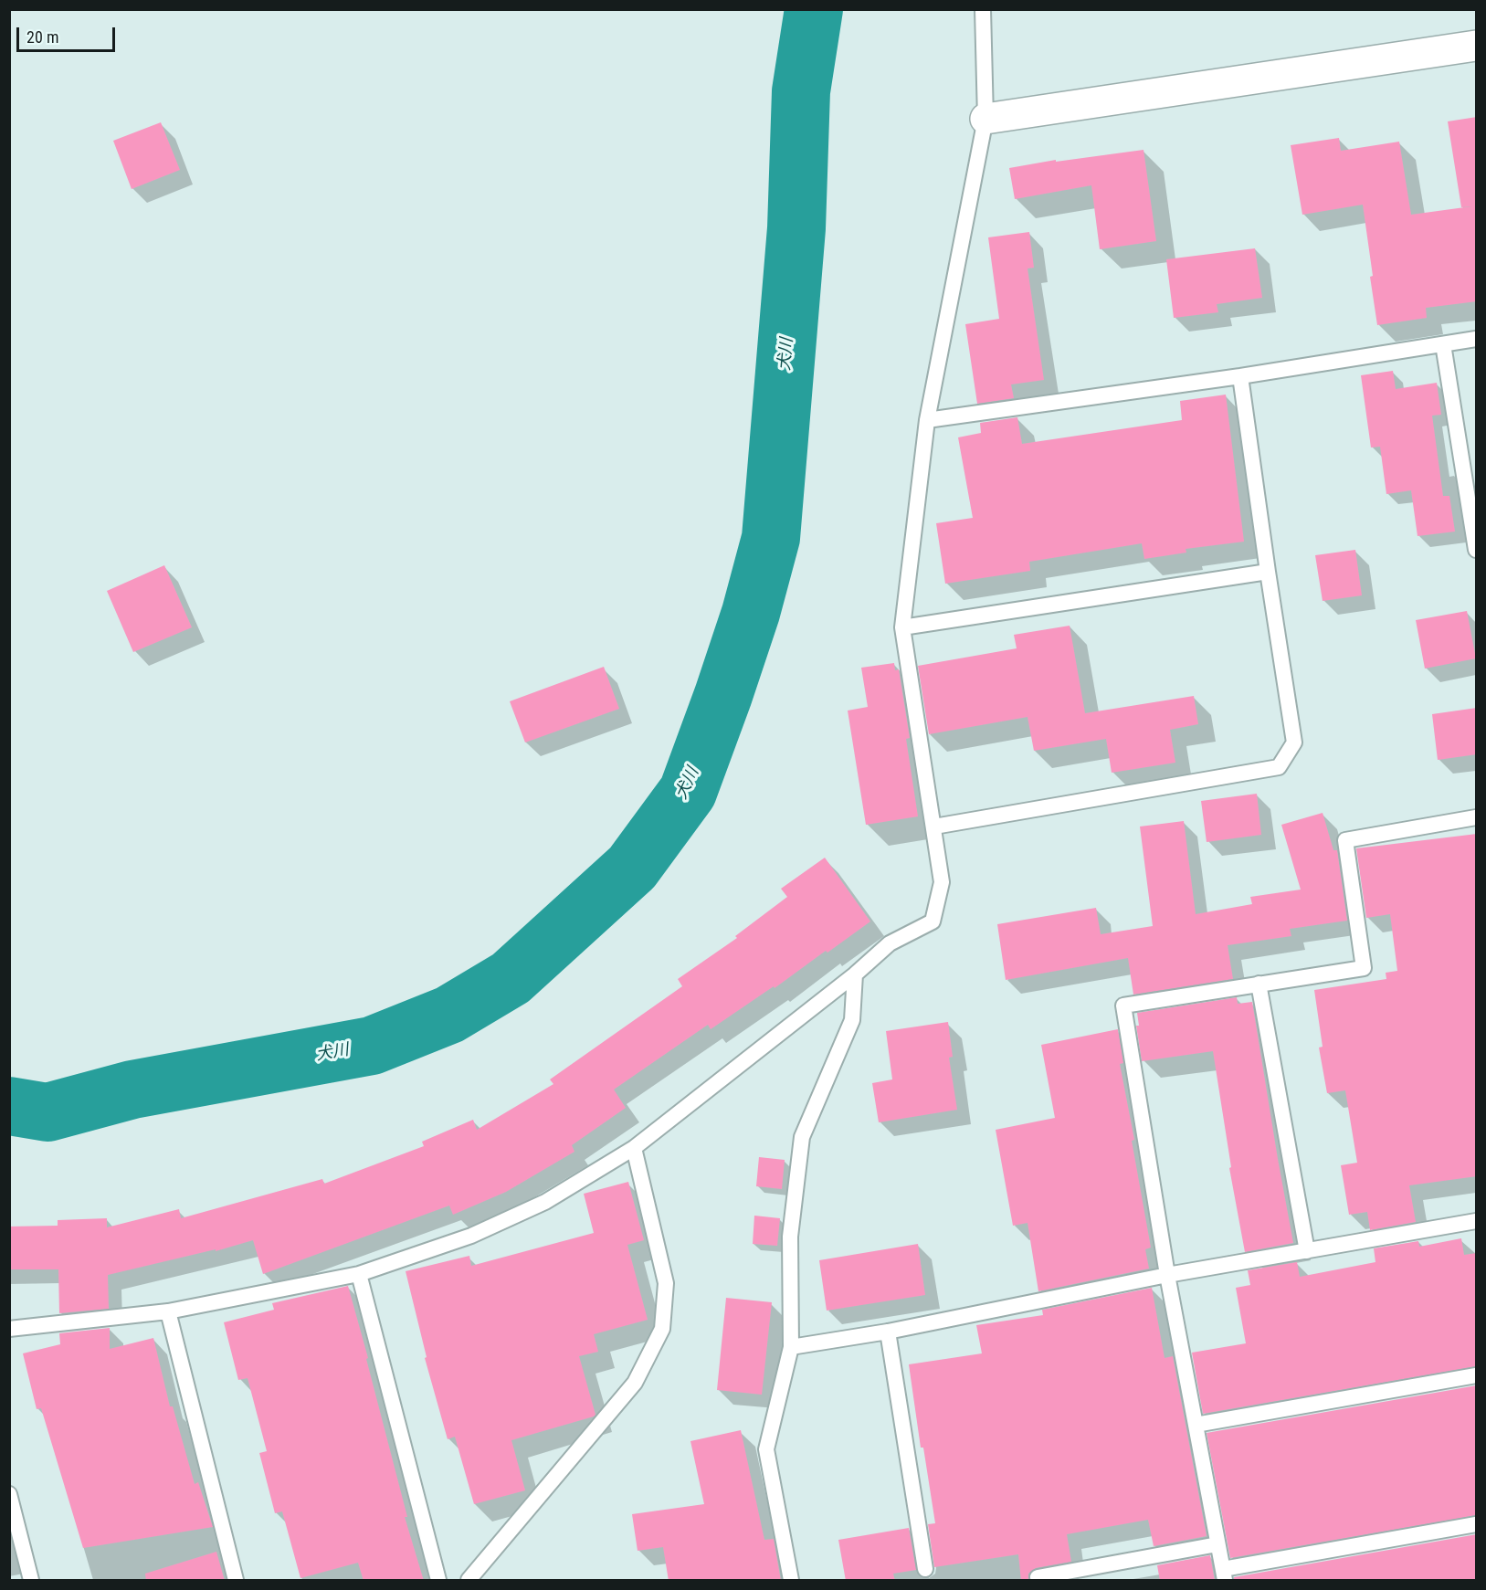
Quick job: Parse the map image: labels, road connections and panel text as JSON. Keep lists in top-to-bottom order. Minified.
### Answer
{"water":["犬川"],"scale_bar":"20 m"}
